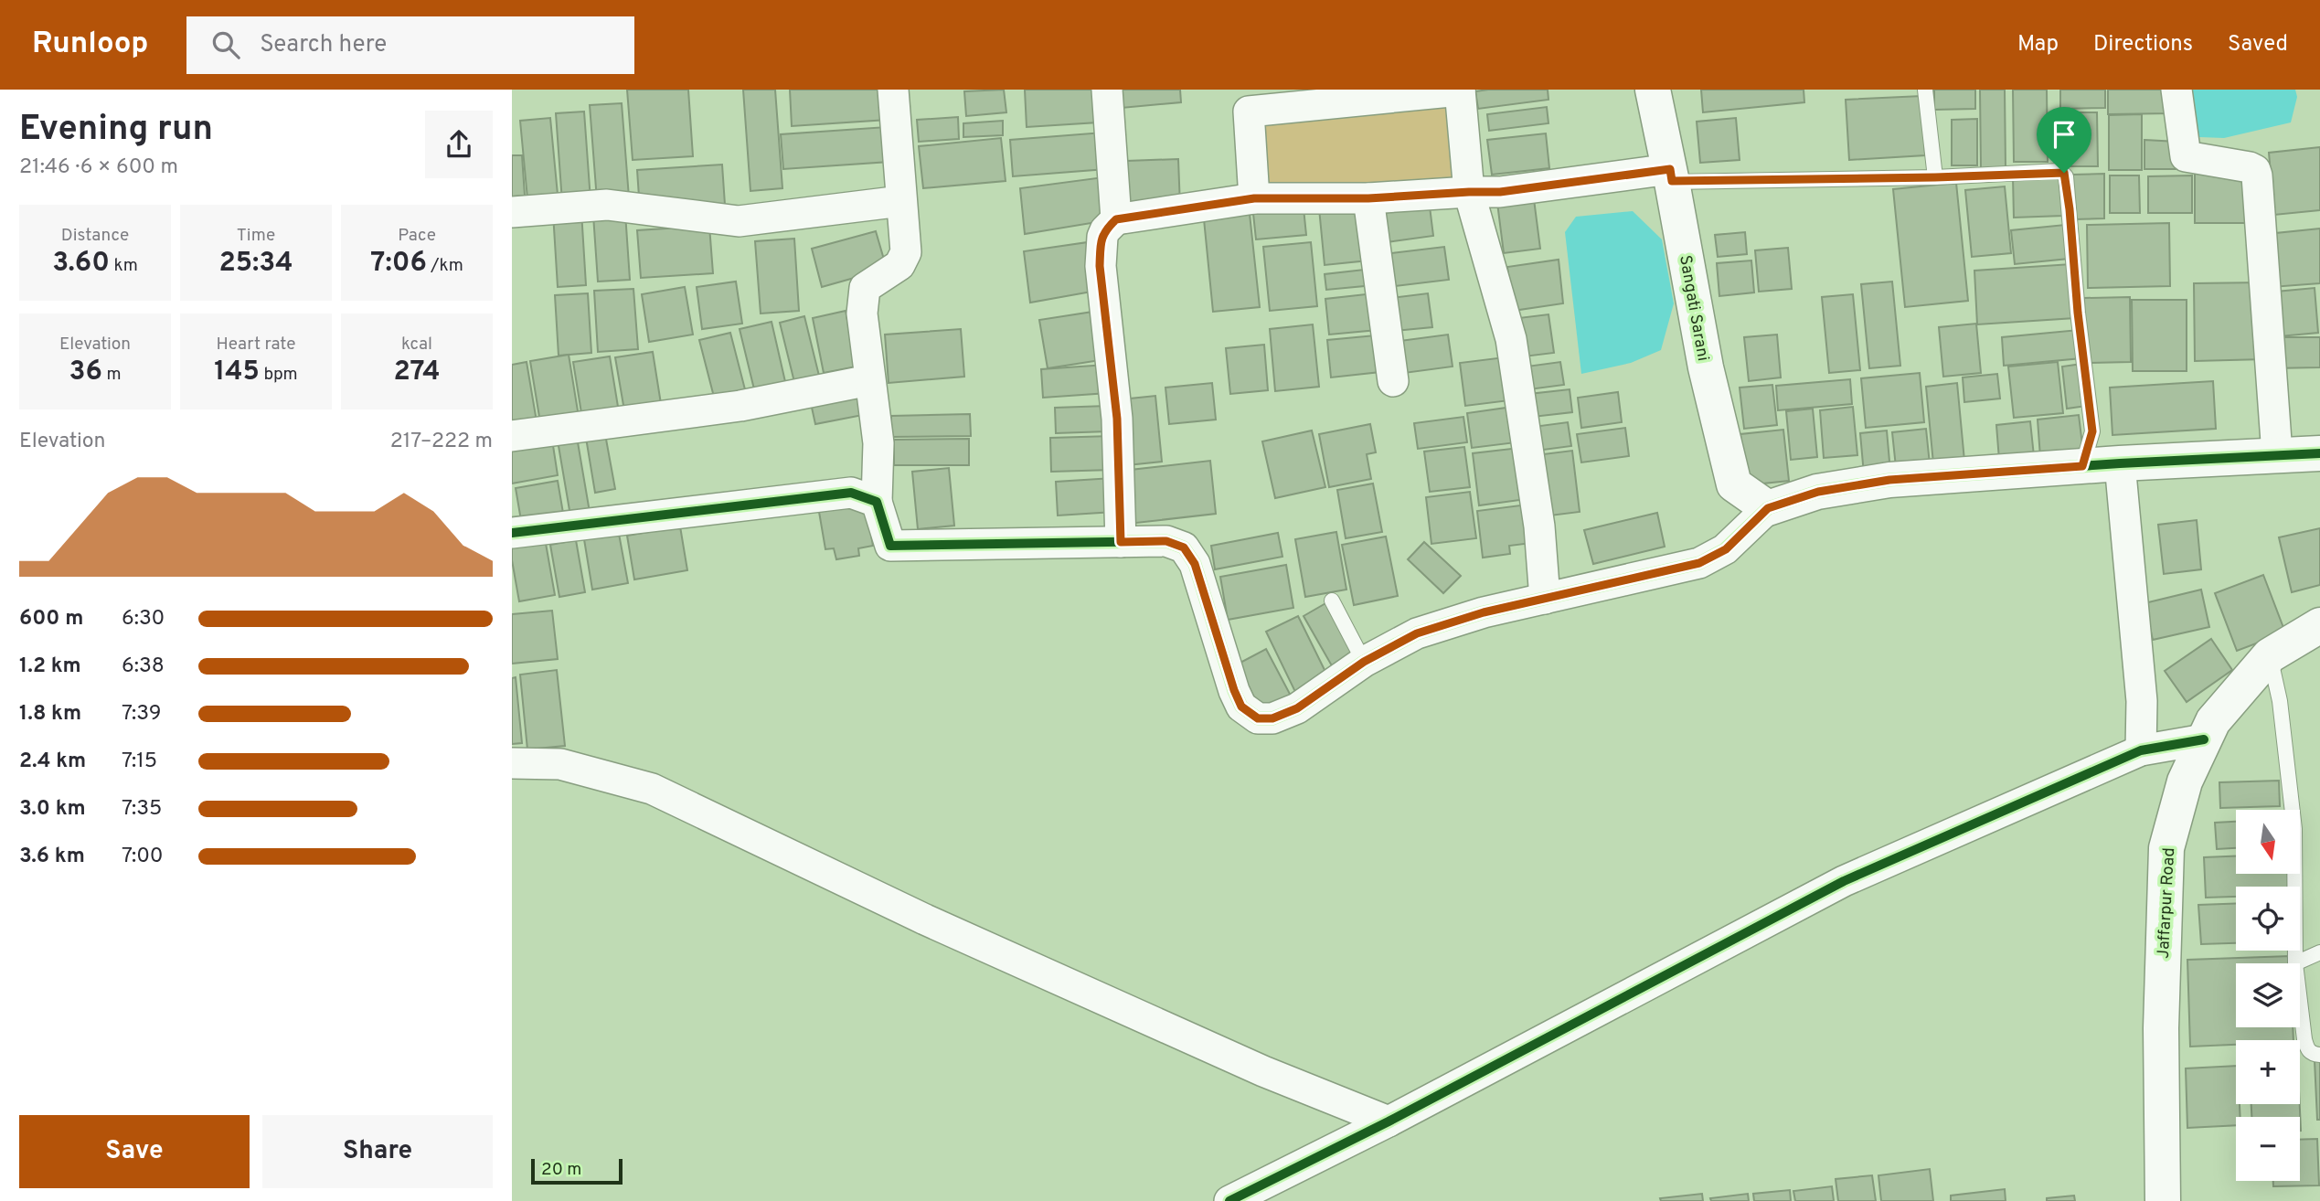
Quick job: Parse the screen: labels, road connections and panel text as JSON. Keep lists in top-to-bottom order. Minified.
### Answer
{"streets":{"street":["Sangati Sarani","Jaffarpur Road"]},"scale_bar":"20 m","north":"bottom","page":{"header":"Runloop","search":"Search here","nav":["Map","Directions","Saved"],"heading":["Evening run","21:46 · 6 × 600 m"],"stats":[["Distance","3.60 km"],["Time","25:34"],["Pace","7:06 /km"],["Elevation","36 m"],["Heart rate","145 bpm"],["kcal","274"]],"chart":["Elevation","217–222 m"],"list":[{"name":"600 m","note":"6:30"},{"name":"1.2 km","note":"6:38"},{"name":"1.8 km","note":"7:39"},{"name":"2.4 km","note":"7:15"},{"name":"3.0 km","note":"7:35"},{"name":"3.6 km","note":"7:00"}],"map_buttons":["+","−"],"buttons":["Save","Share"],"scale":"20 m"}}
